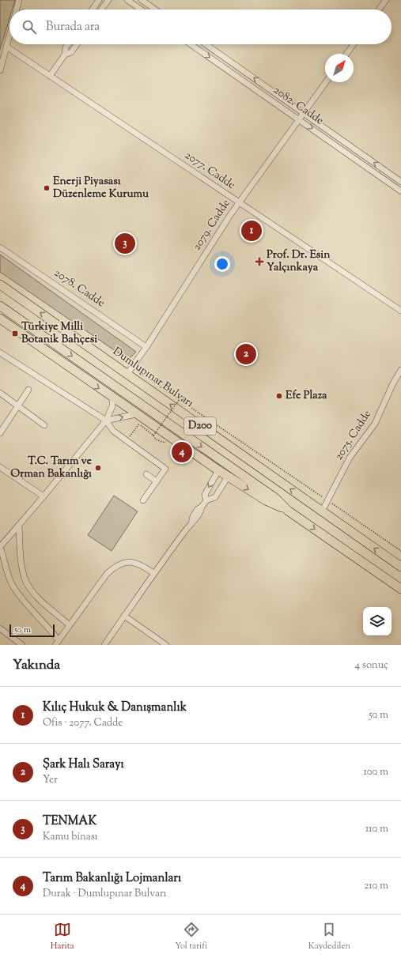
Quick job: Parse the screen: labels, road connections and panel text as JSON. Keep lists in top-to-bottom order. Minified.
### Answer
{"streets":{"highway":["Dumlupınar Bulvarı","D200"],"street":["2082. Cadde","2077. Cadde","2079. Cadde","2078. Cadde","2075. Cadde"]},"crossings":[["2082. Cadde","2079. Cadde"],["2077. Cadde","2079. Cadde"],["2079. Cadde","2078. Cadde"],["2079. Cadde","Dumlupınar Bulvarı"],["Dumlupınar Bulvarı","2075. Cadde"]],"places":{"other":["Enerji Piyasası Düzenleme Kurumu","Efe Plaza","T.C. Tarım ve Orman Bakanlığı"],"health":["Prof. Dr. Esin Yalçınkaya"],"transit":["Türkiye Milli Botanik Bahçesi"]},"scale_bar":"50 m","north":"top right","page":{"search":"Burada ara","pins":["1","3","2","4"],"scale":"50 m","heading":["Yakında","4 sonuç"],"list":[{"mark":"1","name":"Kılıç Hukuk & Danışmanlık","note":"Ofis · 2077. Cadde","value":"50 m"},{"mark":"2","name":"Şark Halı Sarayı","note":"Yer","value":"100 m"},{"mark":"3","name":"TENMAK","note":"Kamu binası","value":"110 m"},{"mark":"4","name":"Tarım Bakanlığı Lojmanları","note":"Durak · Dumlupınar Bulvarı","value":"210 m"}],"nav":["Harita","Yol tarifi","Kaydedilen"]}}
